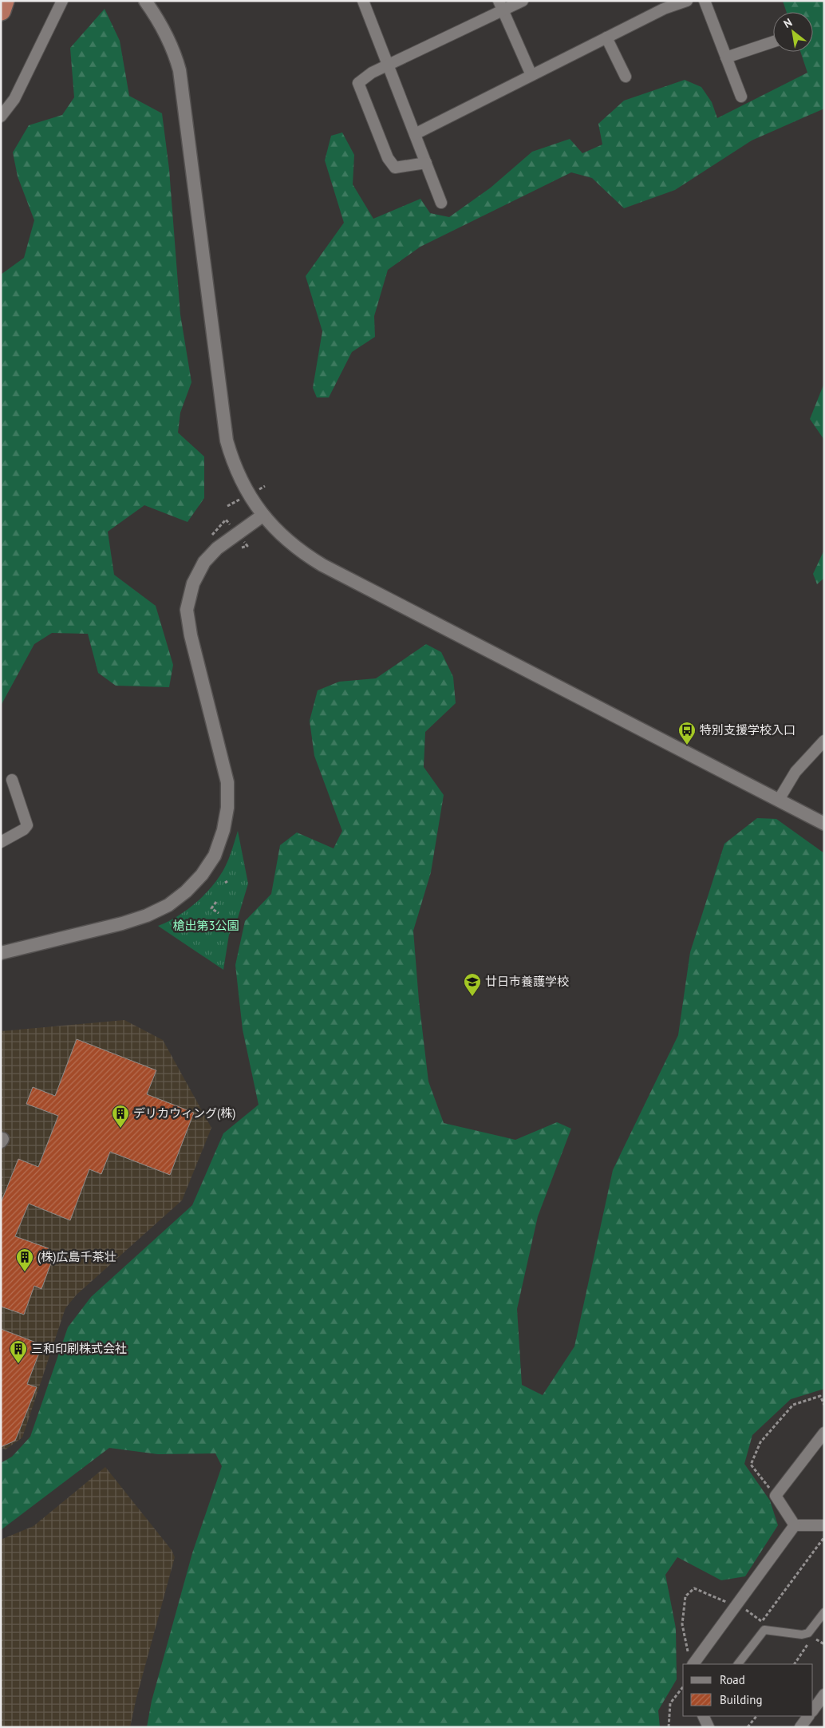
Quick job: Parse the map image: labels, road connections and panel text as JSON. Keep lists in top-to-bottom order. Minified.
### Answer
{"parks":["槍出第3公園"],"places":{"bus stop":["特別支援学校入口"],"school or university":["廿日市養護学校"],"building":["デリカウィング(株)","(株)広島千茶壮","三和印刷株式会社"]},"legend":["Road","Building"],"north":"top left"}
